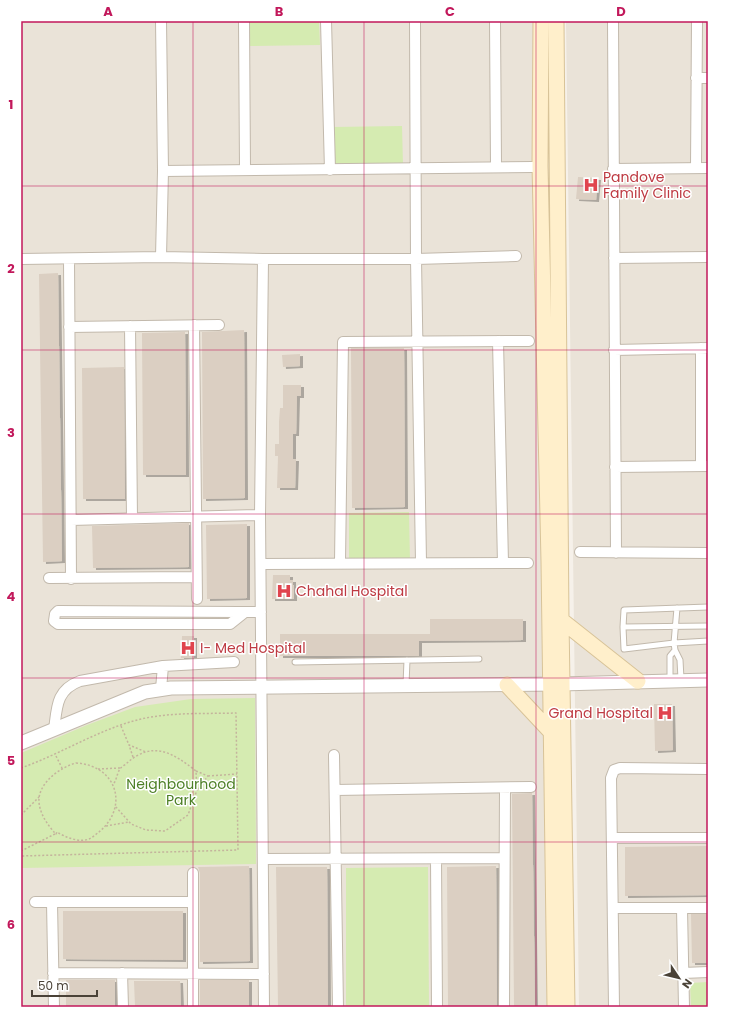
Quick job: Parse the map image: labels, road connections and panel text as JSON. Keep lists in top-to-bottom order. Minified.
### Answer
{"parks":["Neighbourhood Park"],"places":{"hospital":["Pandove Family Clinic","Chahal Hospital","I- Med Hospital","Grand Hospital"]},"scale_bar":"50 m","north":"bottom right","grid":{"columns":["A","B","C","D"],"rows":["1","2","3","4","5","6"]}}
